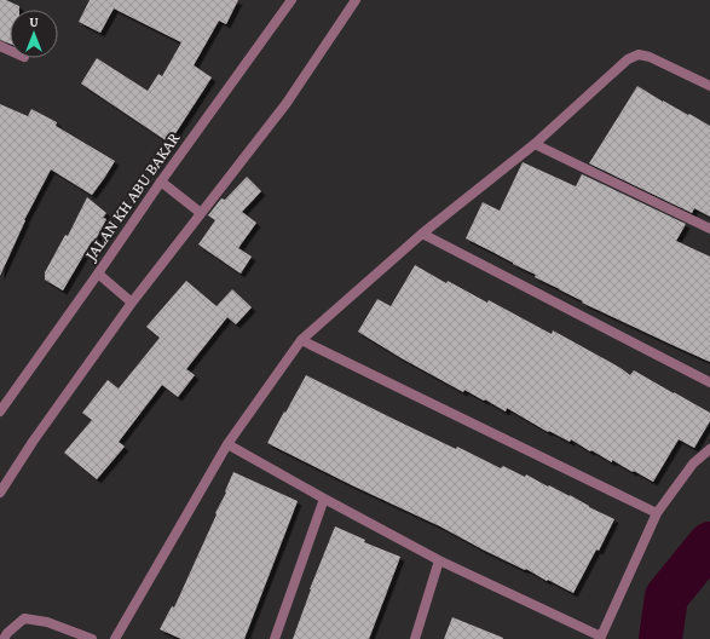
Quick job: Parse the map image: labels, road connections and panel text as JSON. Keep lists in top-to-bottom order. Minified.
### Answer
{"streets":{"street":["JALAN KH ABU BAKAR"]},"north":"top"}
